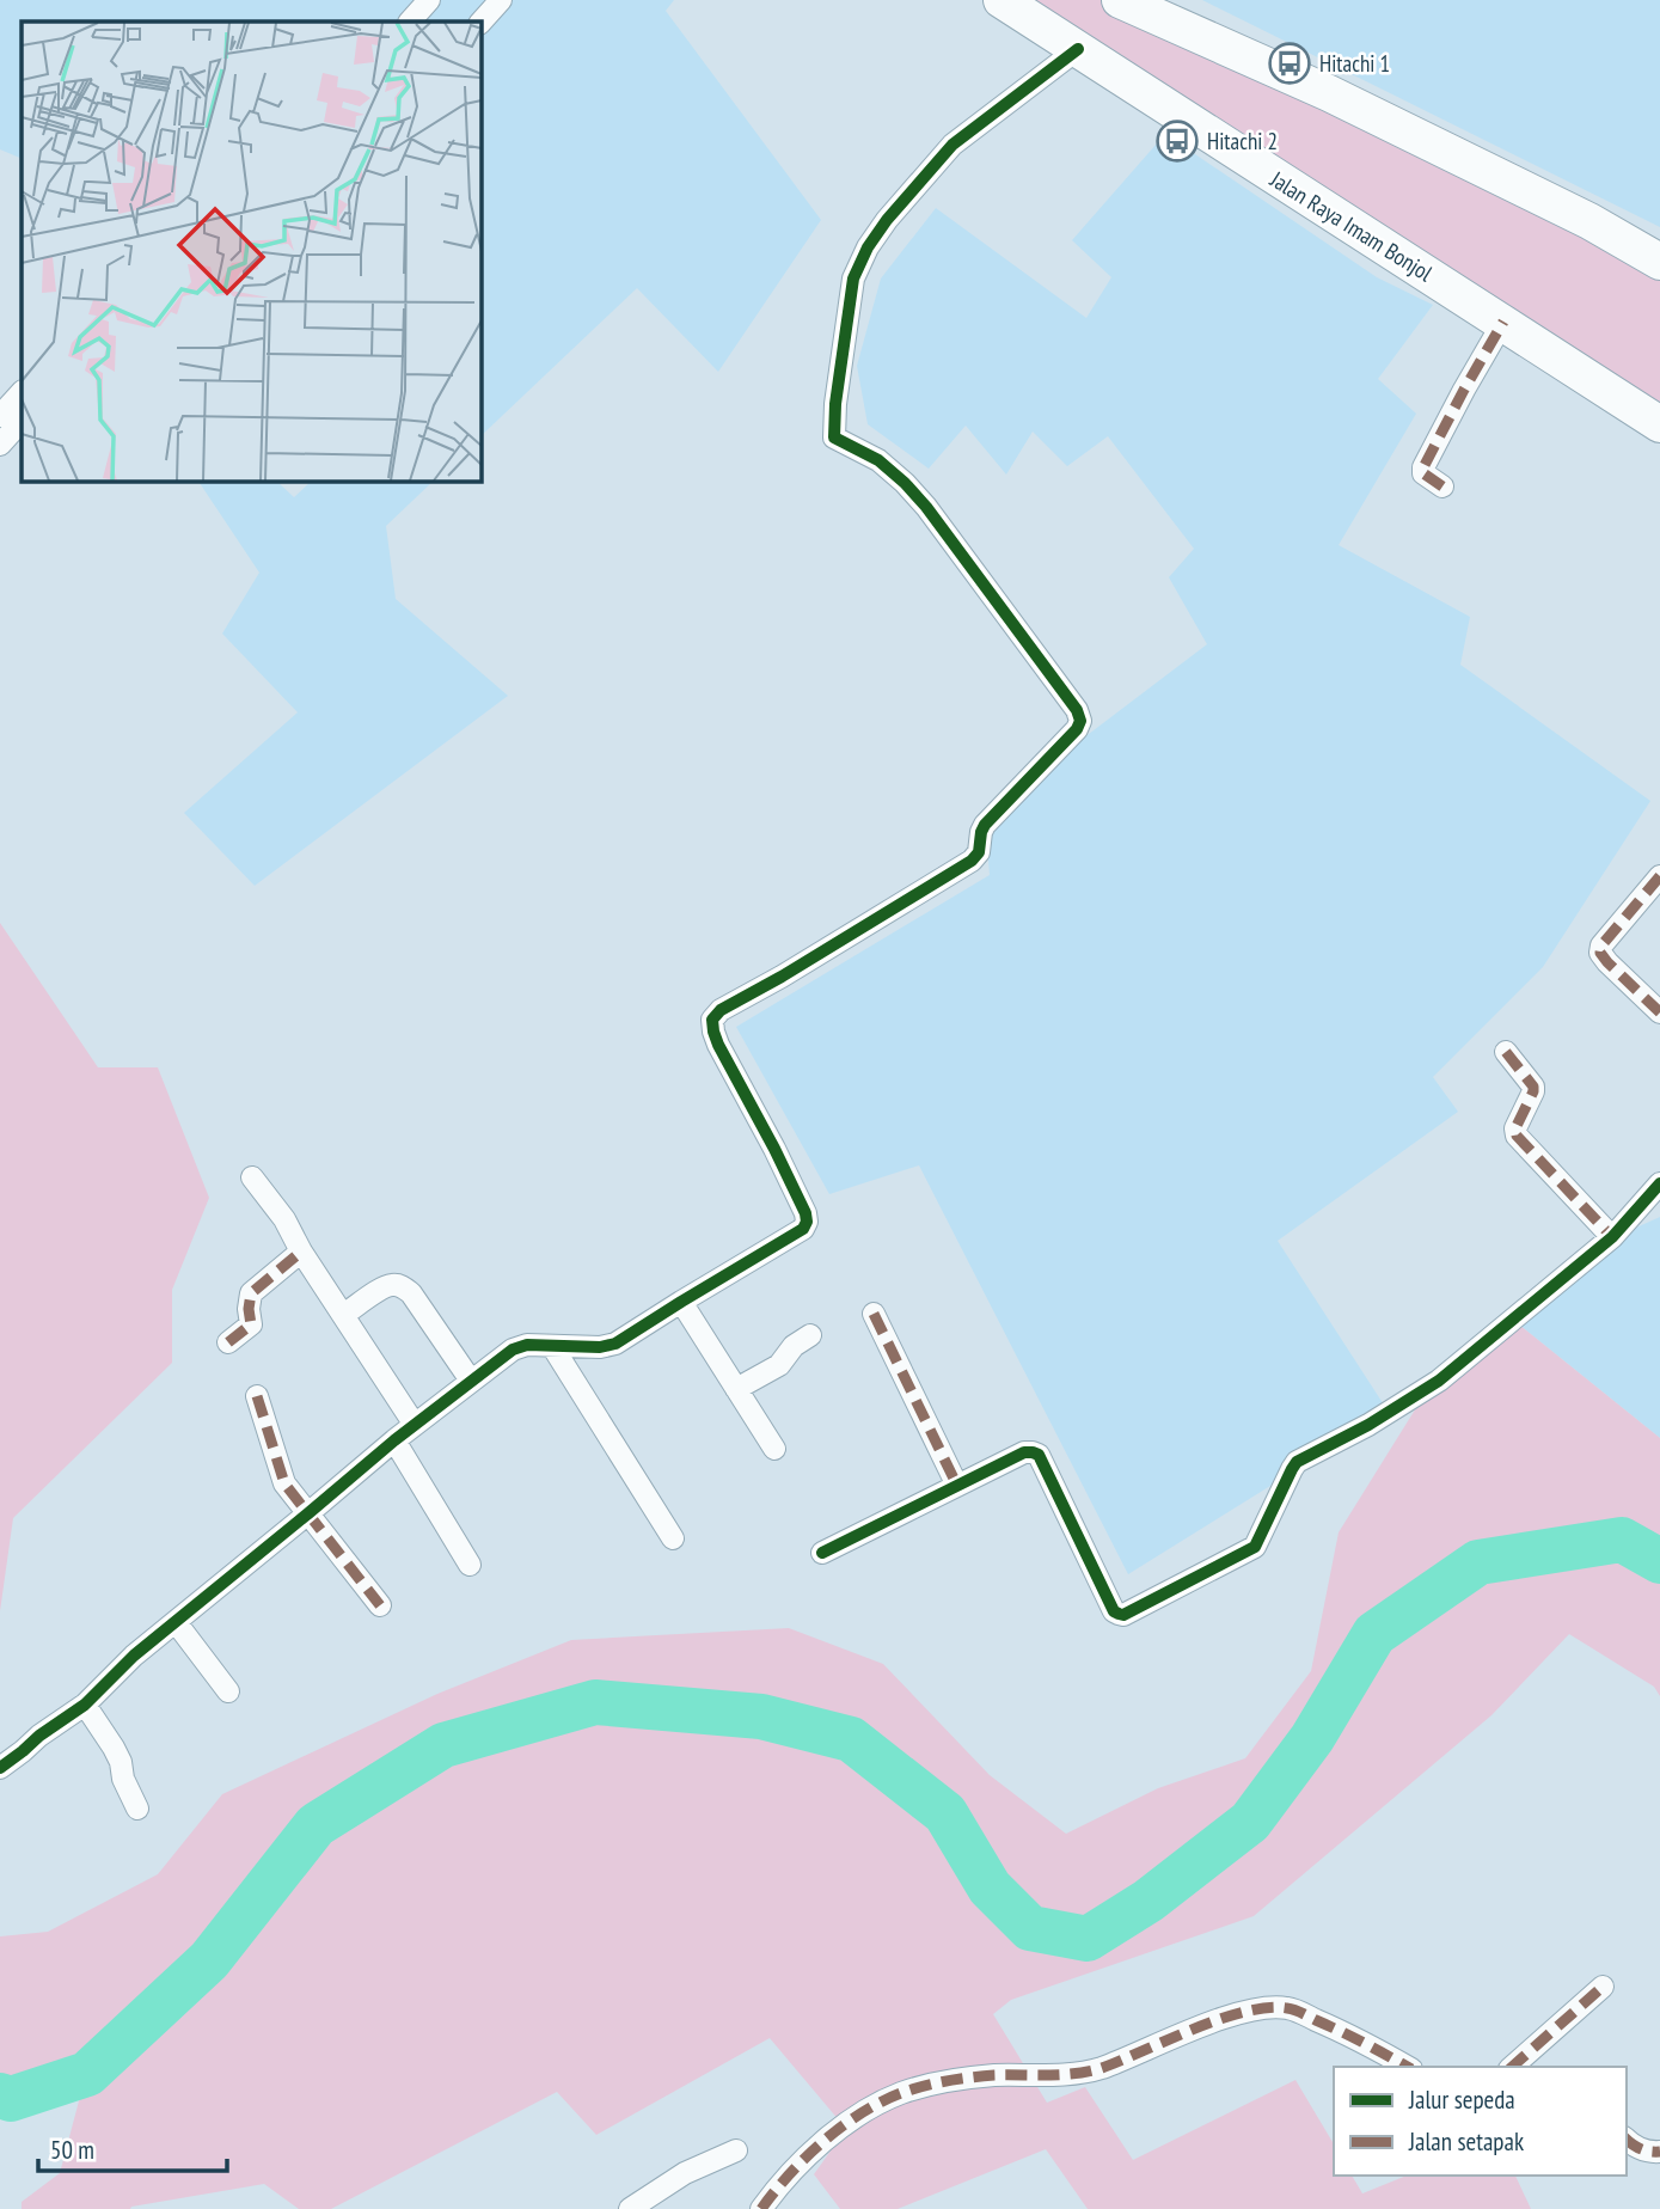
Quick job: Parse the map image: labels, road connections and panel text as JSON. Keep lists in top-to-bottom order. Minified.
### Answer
{"streets":{"highway":["Jalan Raya Imam Bonjol"]},"places":{"bus stop":["Hitachi 1","Hitachi 2"]},"legend":["Jalur sepeda","Jalan setapak"],"scale_bar":"50 m"}
